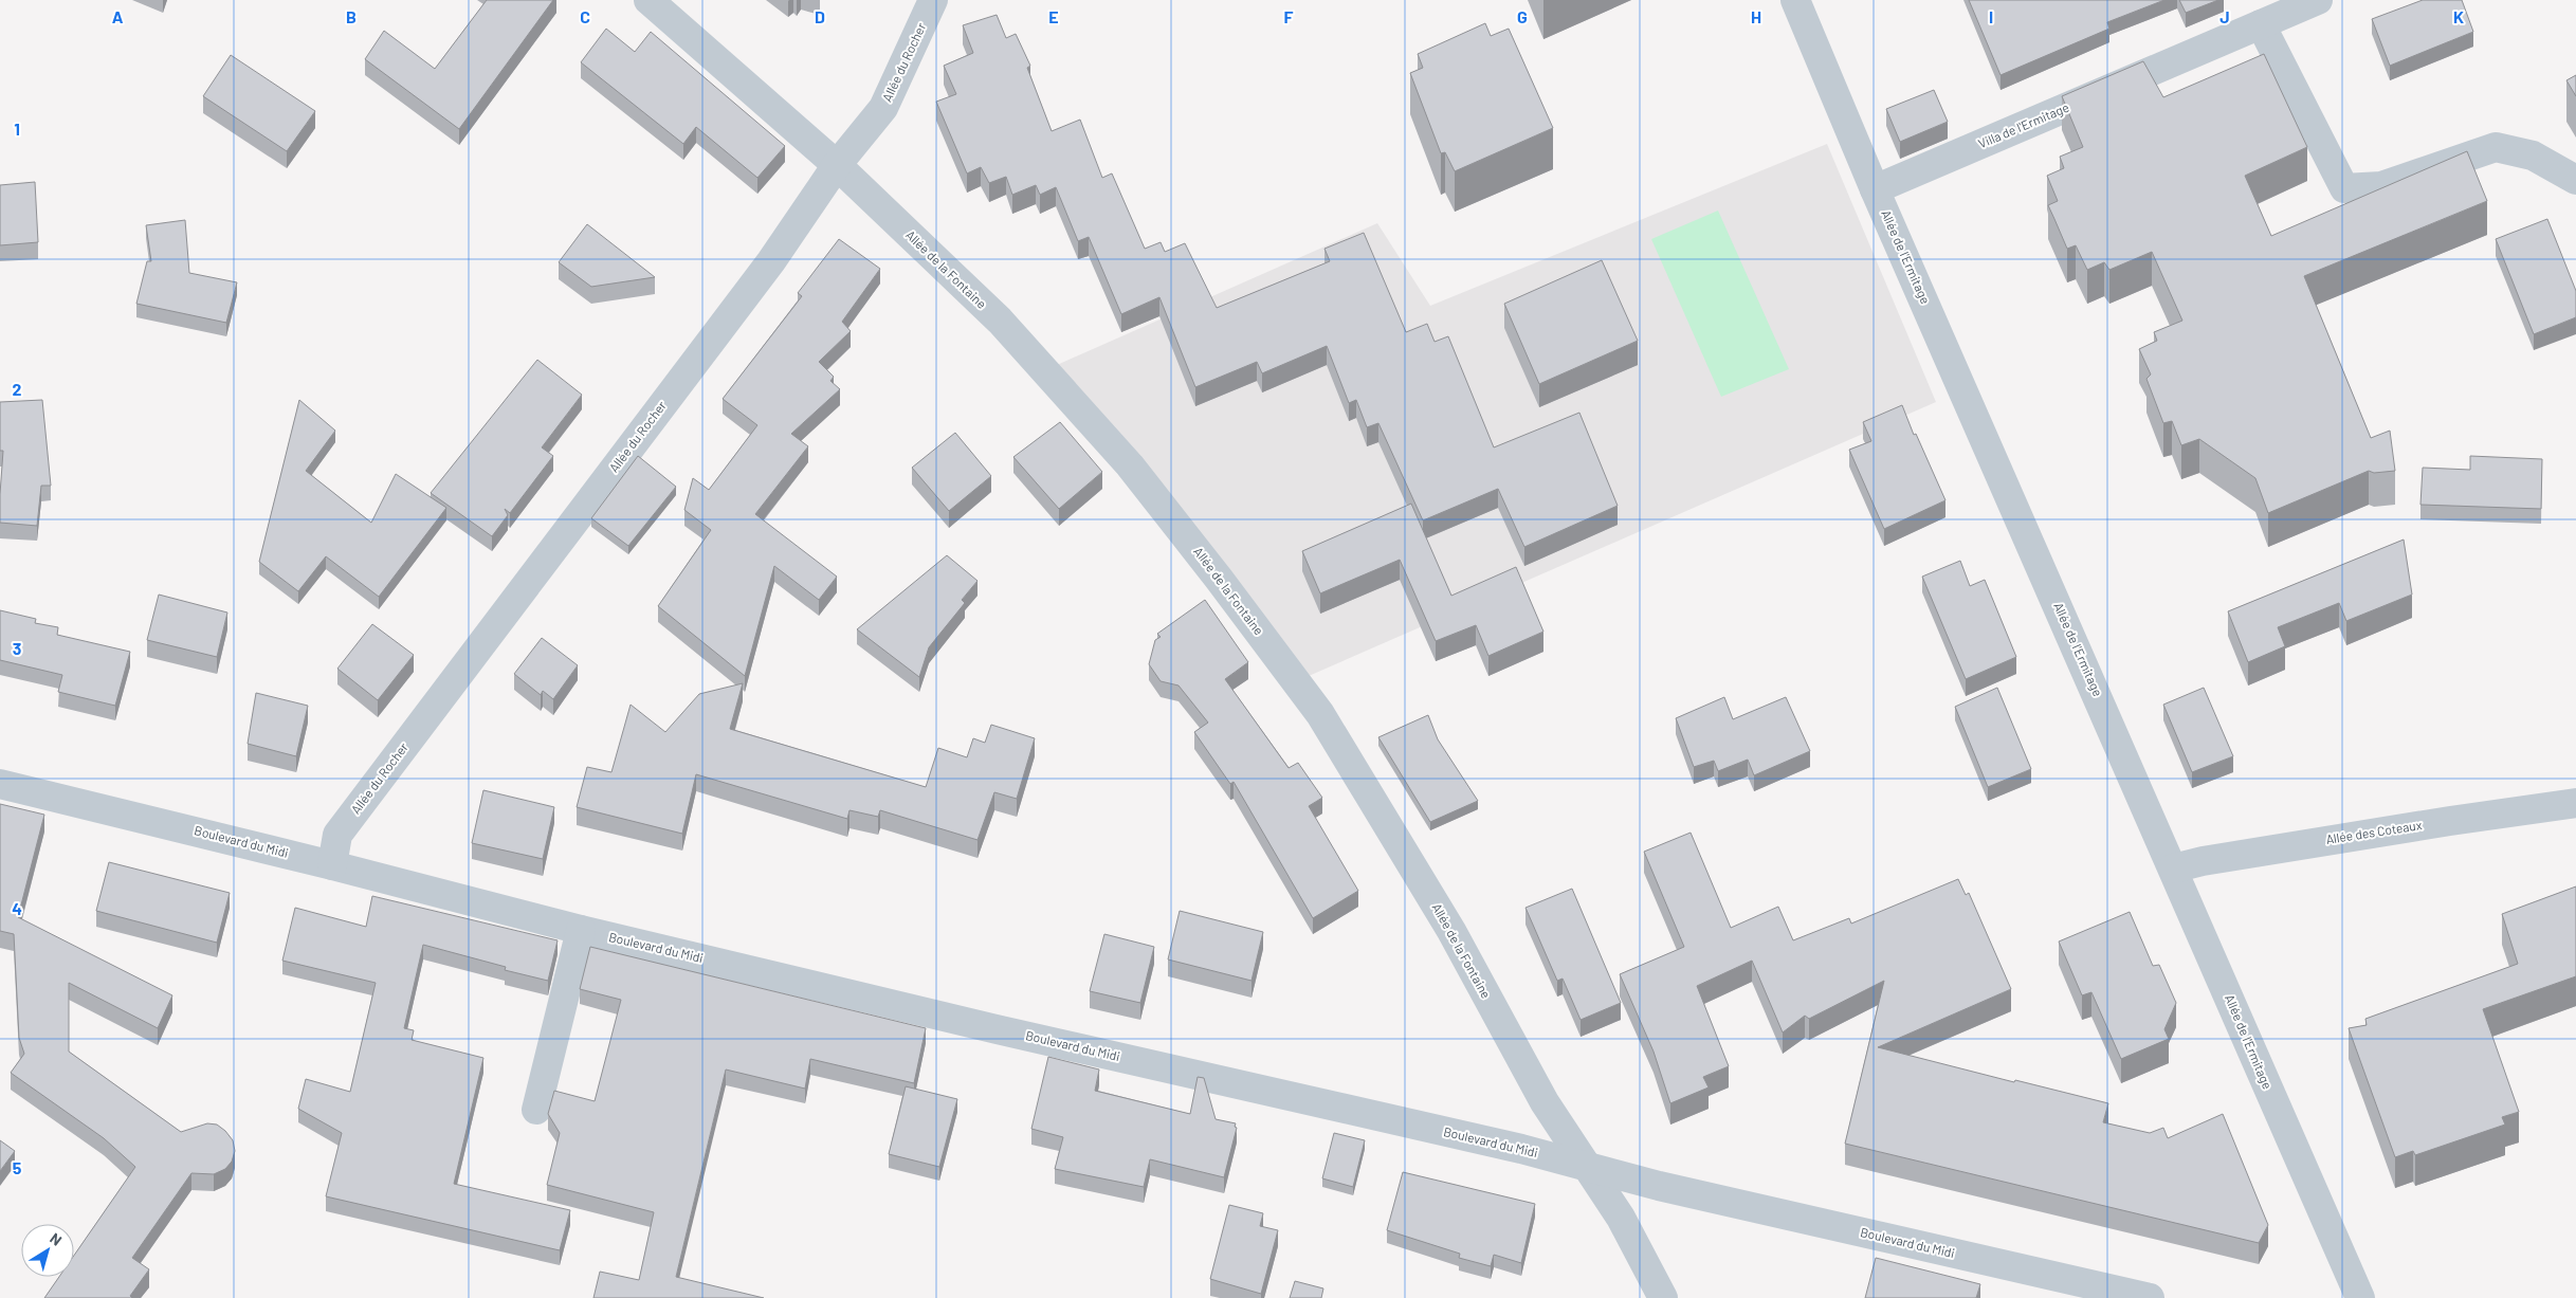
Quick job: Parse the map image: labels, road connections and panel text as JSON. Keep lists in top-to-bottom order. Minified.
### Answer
{"streets":{"street":["Allée du Rocher","Villa de l'Ermitage","Allée de l'Ermitage","Allée de la Fontaine","Allée des Coteaux","Boulevard du Midi"]},"crossings":[["Allée du Rocher","Allée de la Fontaine"],["Allée du Rocher","Boulevard du Midi"],["Villa de l'Ermitage","Allée de l'Ermitage"],["Allée de l'Ermitage","Allée des Coteaux"],["Allée de la Fontaine","Boulevard du Midi"]],"north":"top right","grid":{"columns":["A","B","C","D","E","F","G","H","I","J","K"],"rows":["1","2","3","4","5"]}}
